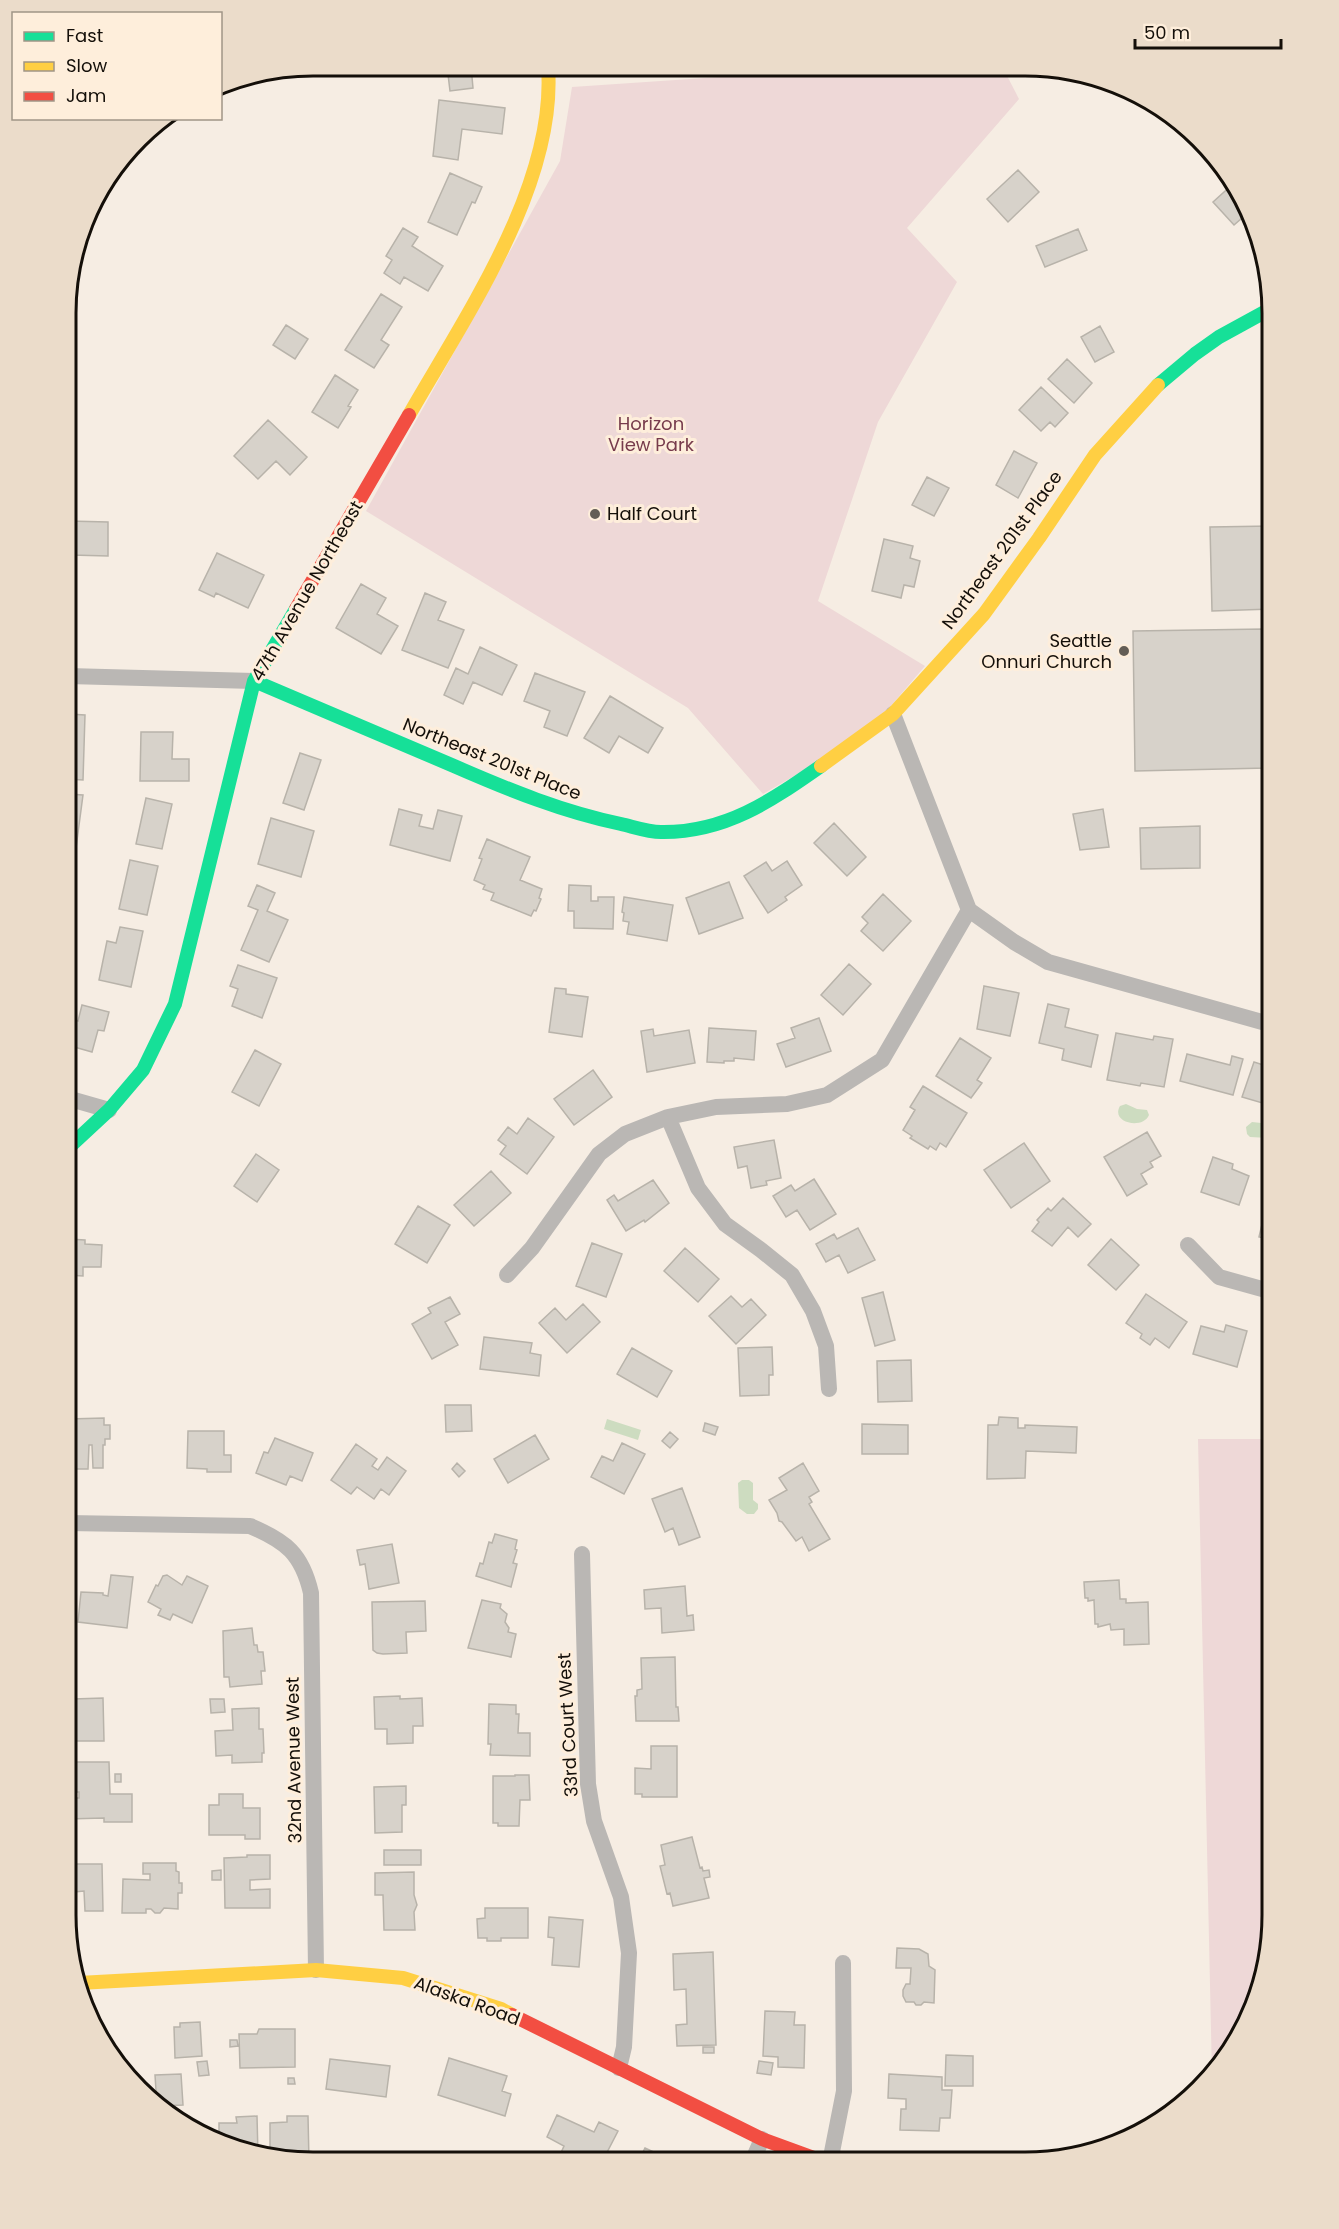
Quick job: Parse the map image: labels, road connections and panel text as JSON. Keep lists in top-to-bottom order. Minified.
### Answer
{"streets":{"street":["Northeast 201st Place","47th Avenue Northeast","33rd Court West","32nd Avenue West","Alaska Road"]},"crossings":[["Northeast 201st Place","47th Avenue Northeast"],["33rd Court West","Alaska Road"],["32nd Avenue West","Alaska Road"]],"parks":["Horizon View Park"],"places":["Half Court","Seattle Onnuri Church"],"legend":["Fast","Slow","Jam"],"scale_bar":"50 m"}
